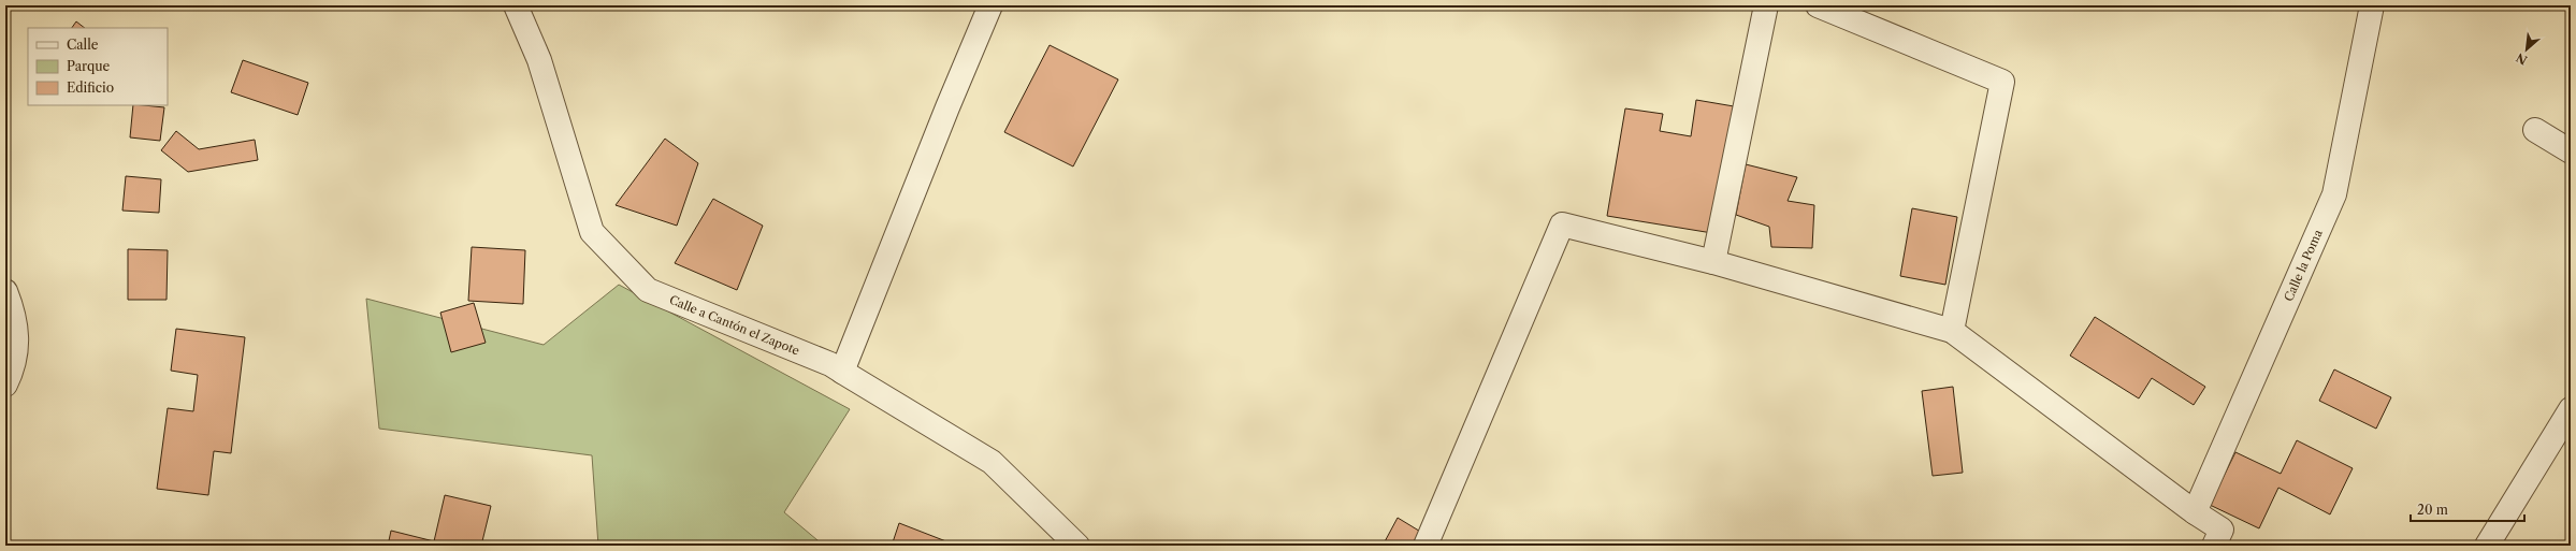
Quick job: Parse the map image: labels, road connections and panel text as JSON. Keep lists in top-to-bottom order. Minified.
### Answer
{"streets":{"street":["Calle la Poma","Calle a Cantón el Zapote"]},"legend":["Calle","Parque","Edificio"],"scale_bar":"20 m","north":"bottom left"}
